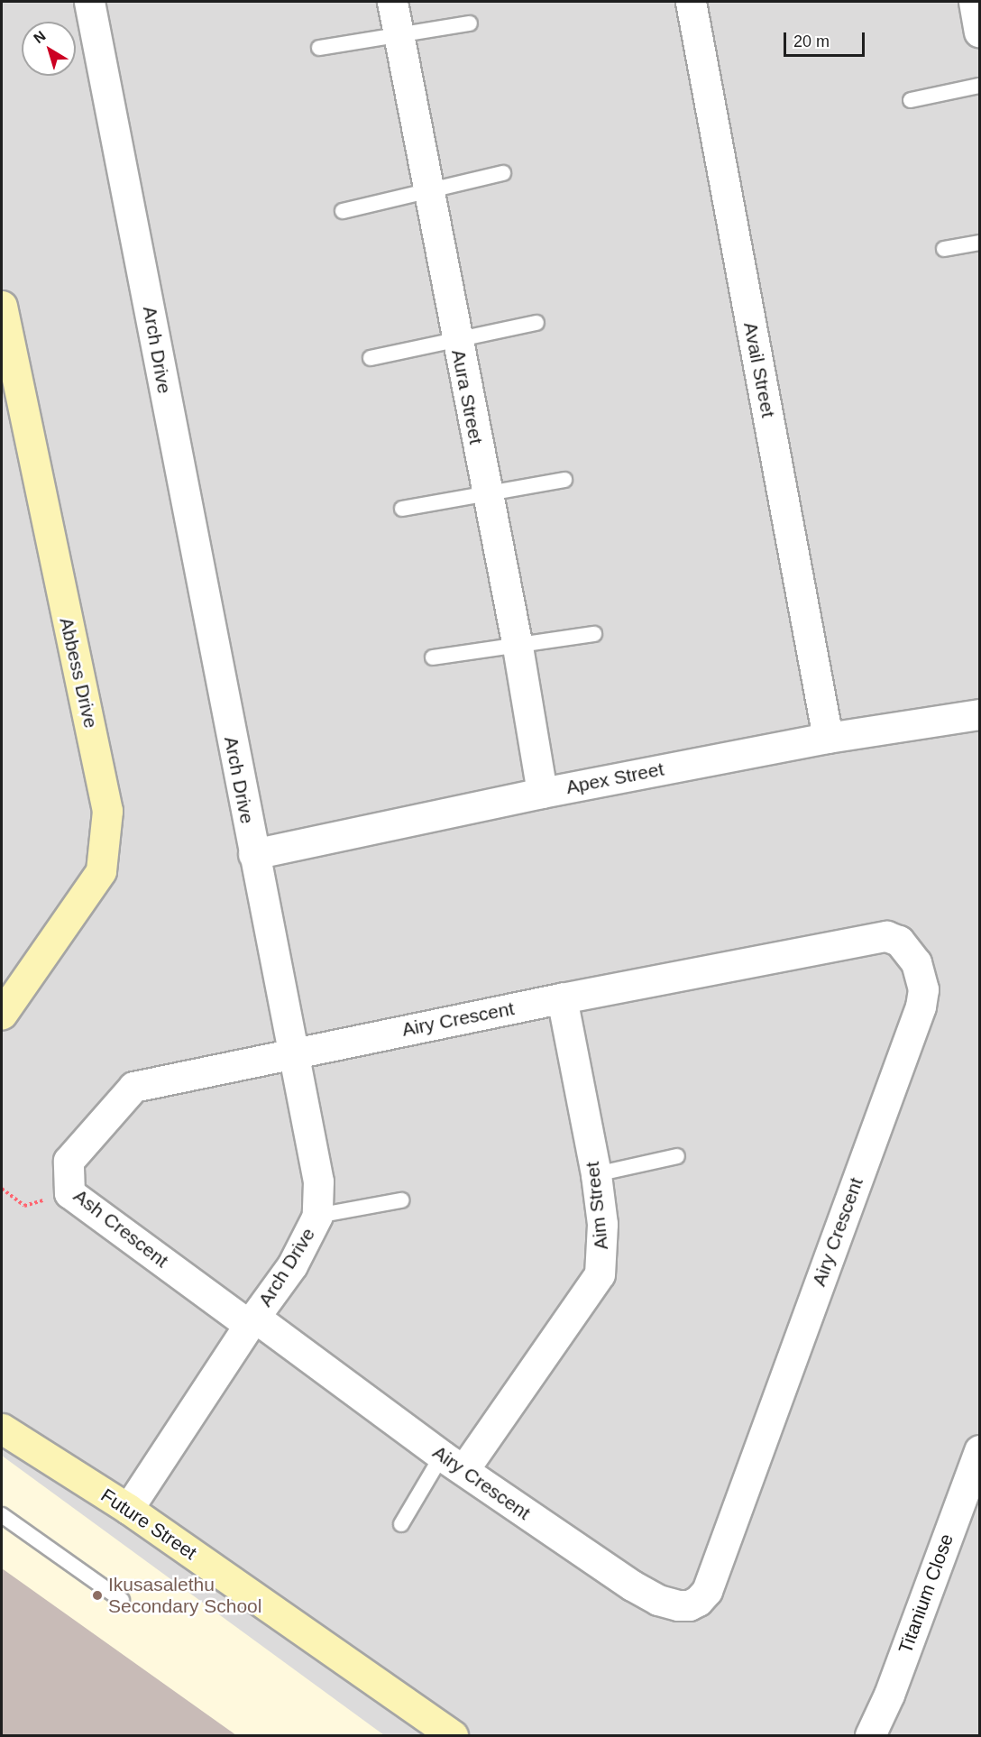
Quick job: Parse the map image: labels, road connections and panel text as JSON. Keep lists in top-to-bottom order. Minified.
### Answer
{"streets":{"street":["Arch Drive","Avail Street","Aura Street","Abbess Drive","Apex Street","Airy Crescent","Aim Street","Ash Crescent","Future Street","Titanium Close"]},"crossings":[["Arch Drive","Apex Street"],["Arch Drive","Airy Crescent"],["Arch Drive","Ash Crescent"],["Arch Drive","Future Street"],["Avail Street","Apex Street"],["Aura Street","Apex Street"],["Airy Crescent","Aim Street"],["Airy Crescent","Ash Crescent"]],"places":["Ikusasalethu Secondary School"],"scale_bar":"20 m","north":"top left"}
